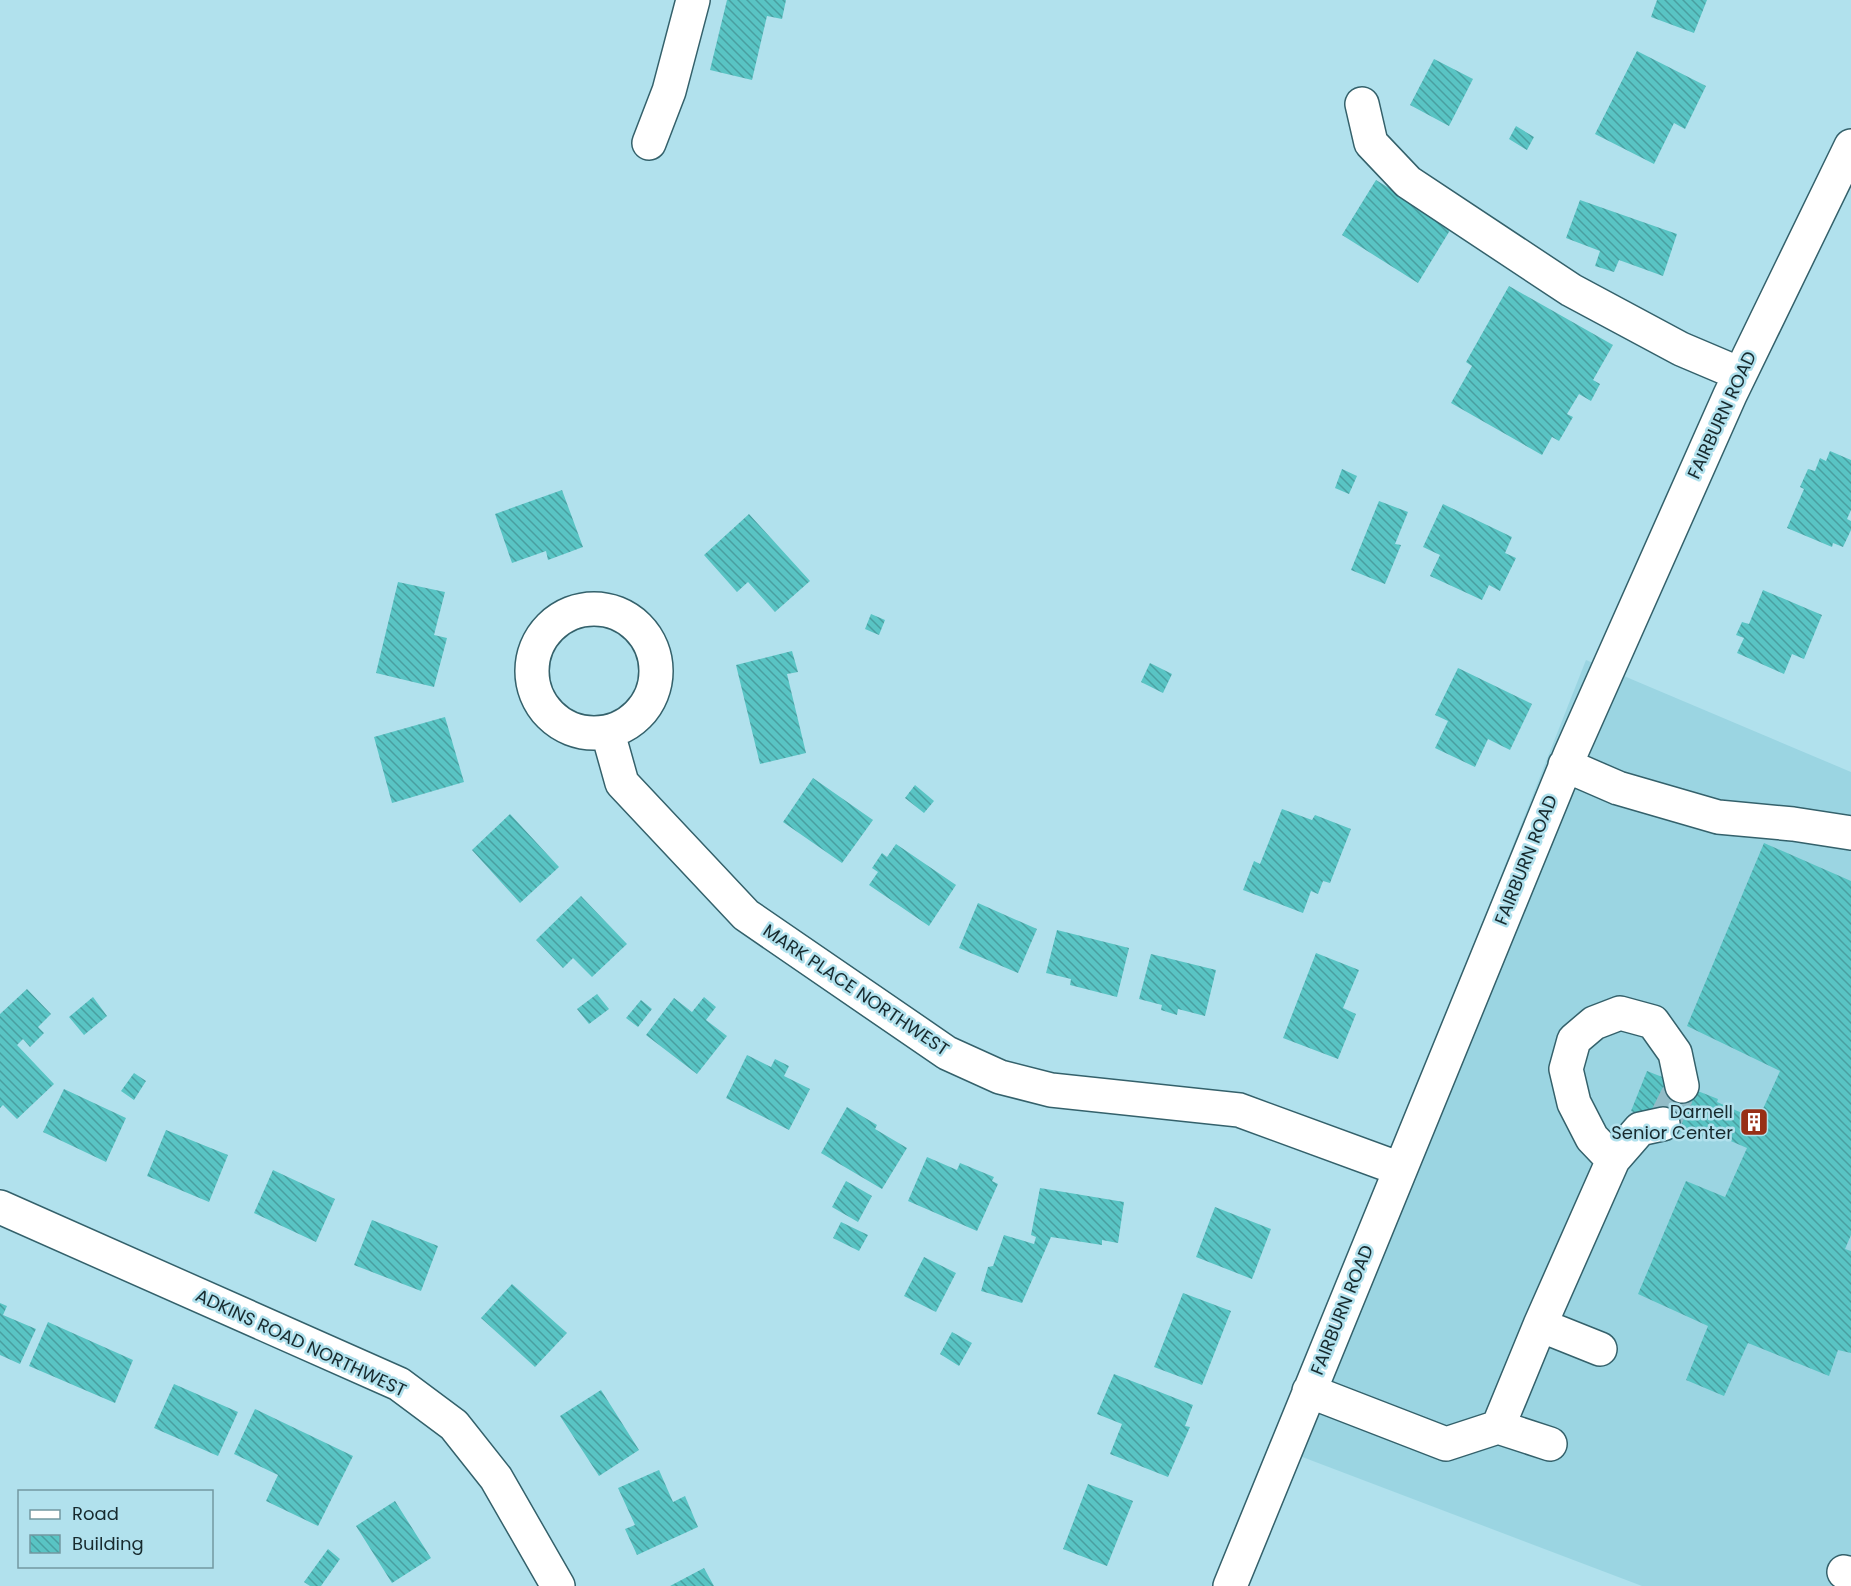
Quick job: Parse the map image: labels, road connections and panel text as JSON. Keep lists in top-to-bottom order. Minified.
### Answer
{"streets":{"street":["FAIRBURN ROAD","MARK PLACE NORTHWEST","ADKINS ROAD NORTHWEST"]},"crossings":[["FAIRBURN ROAD","MARK PLACE NORTHWEST"]],"places":{"building":["Darnell Senior Center"]},"legend":["Road","Building"]}
